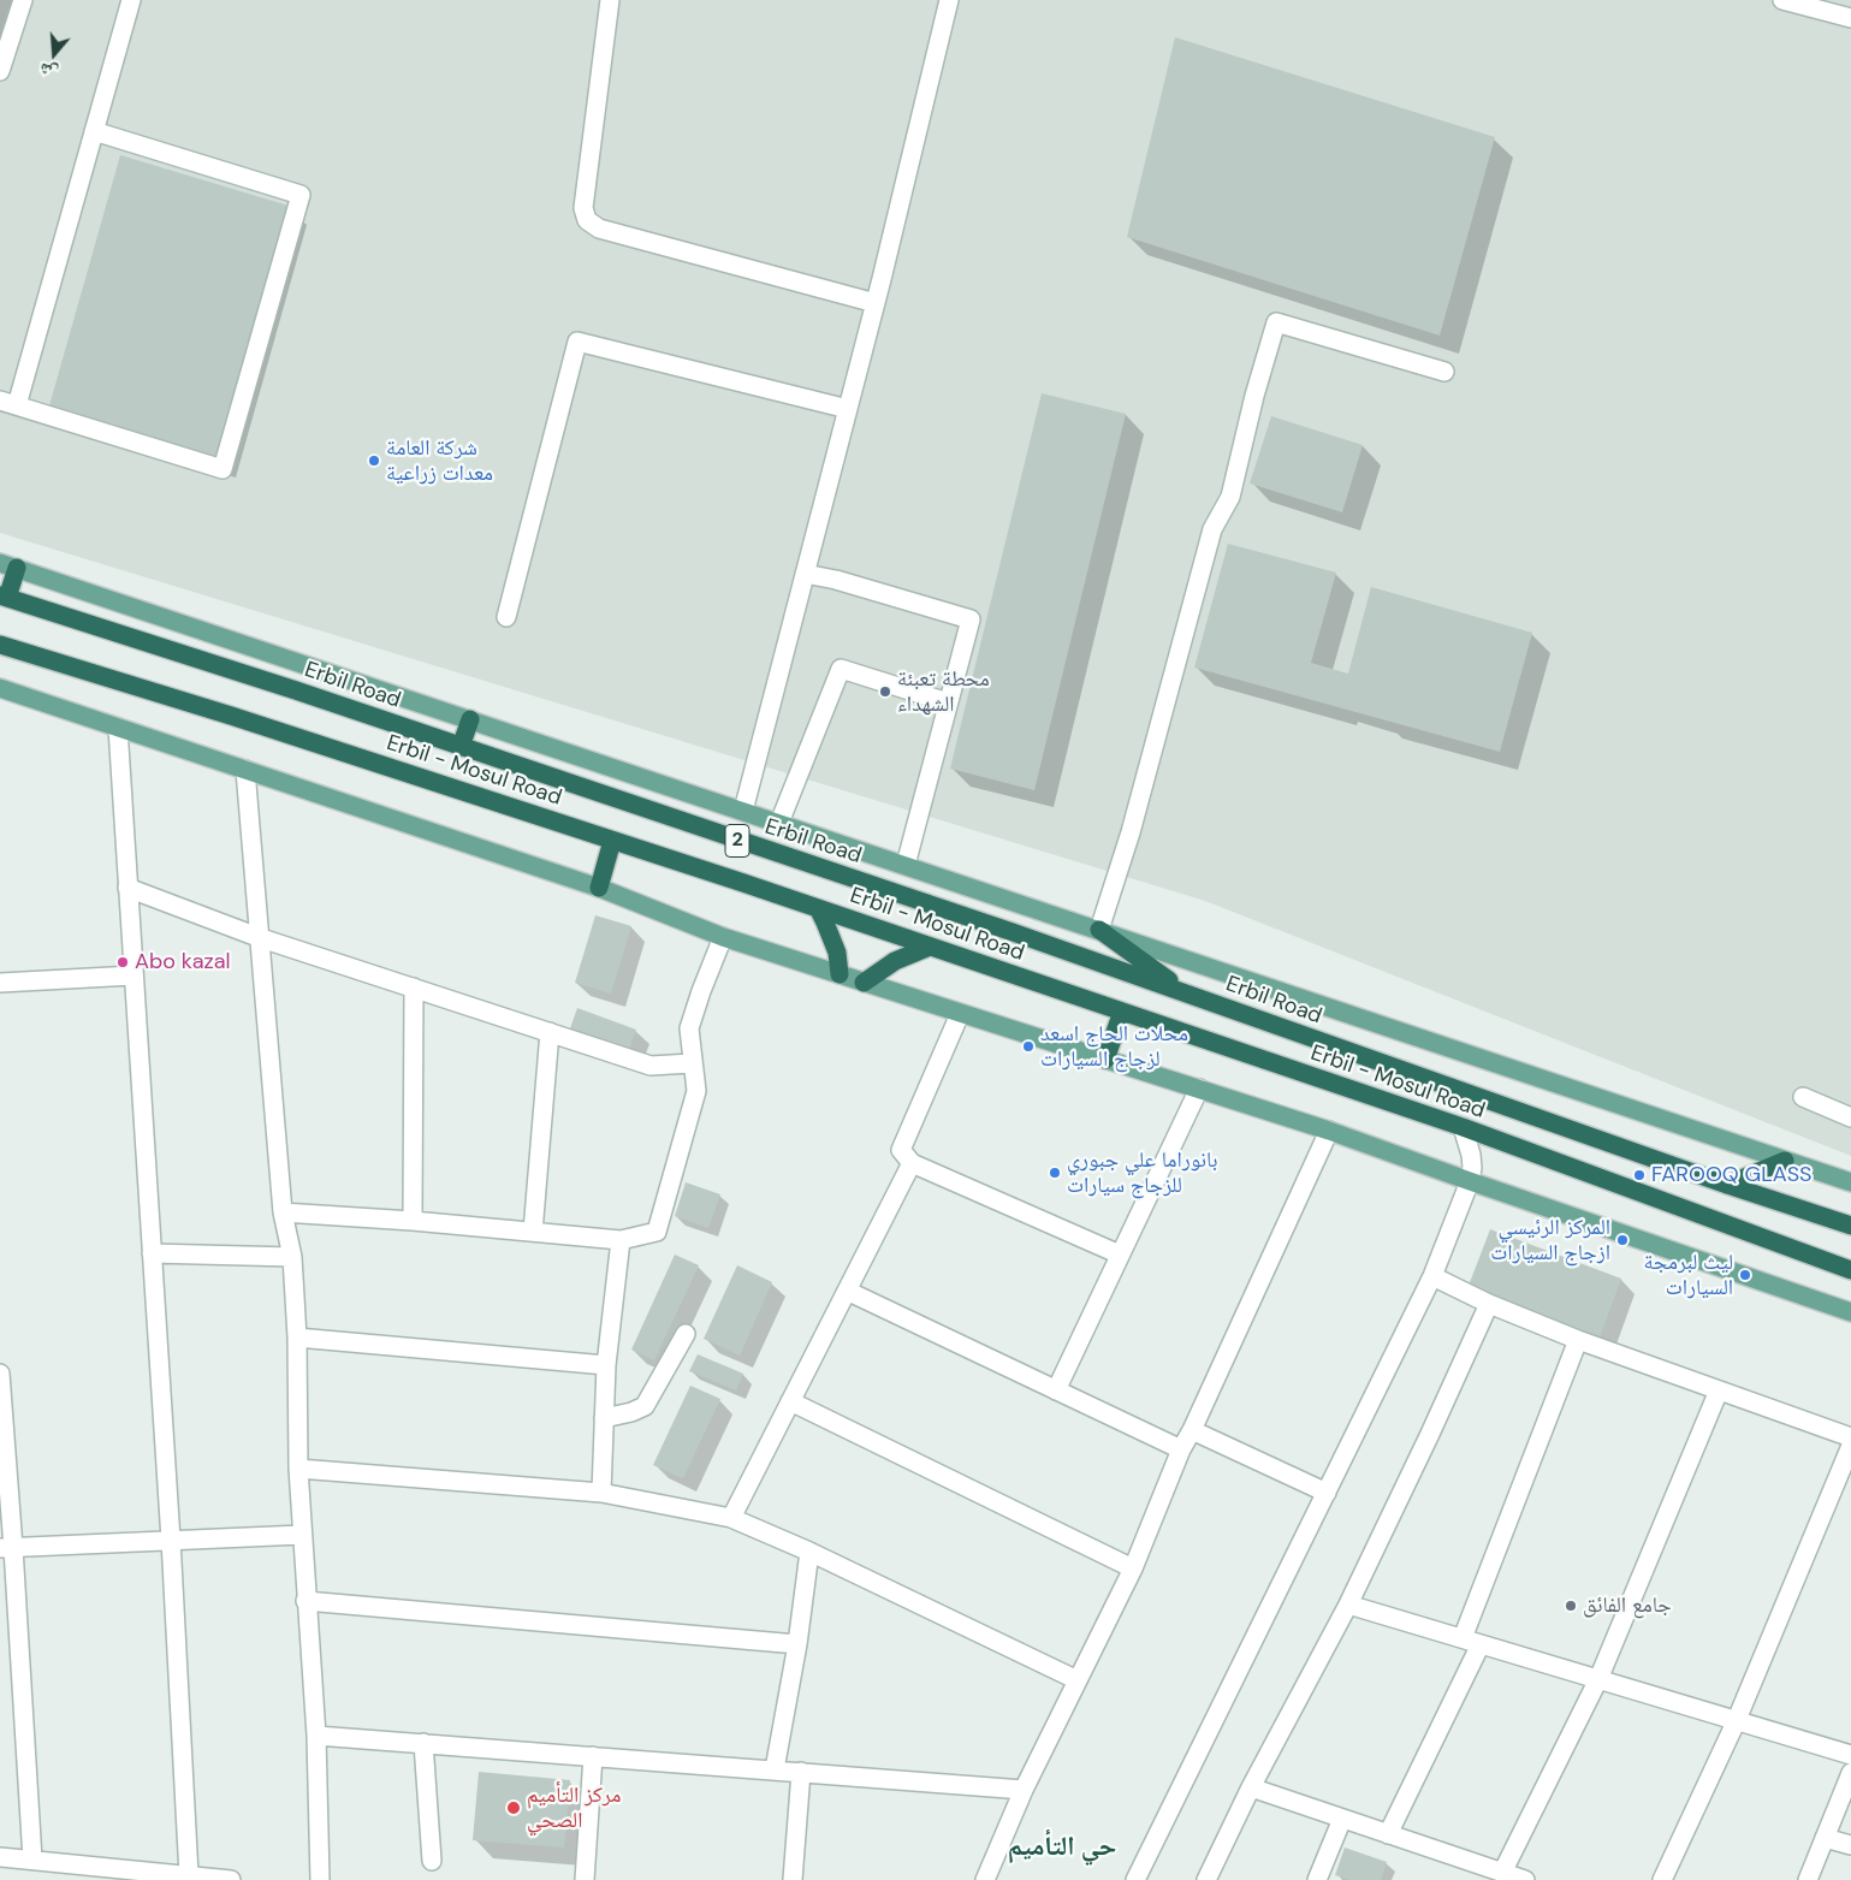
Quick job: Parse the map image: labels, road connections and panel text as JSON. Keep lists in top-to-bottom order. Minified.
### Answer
{"streets":{"highway":["Erbil Road","Erbil - Mosul Road","2"]},"crossings":[["Erbil Road","Erbil - Mosul Road"]],"districts":["حي التأميم"],"places":["شركة العامة معدات زراعية","محطة تعبئة الشهداء","Abo kazal","محلات الحاج اسعد لزجاج السيارات","بانوراما علي جبوري للزجاج سيارات","FAROOQ GLASS","المركز الرئيسي ازجاج السيارات","ليث لبرمجة السيارات","جامع الفائق","مركز التأميم الصحي"],"north":"bottom"}
